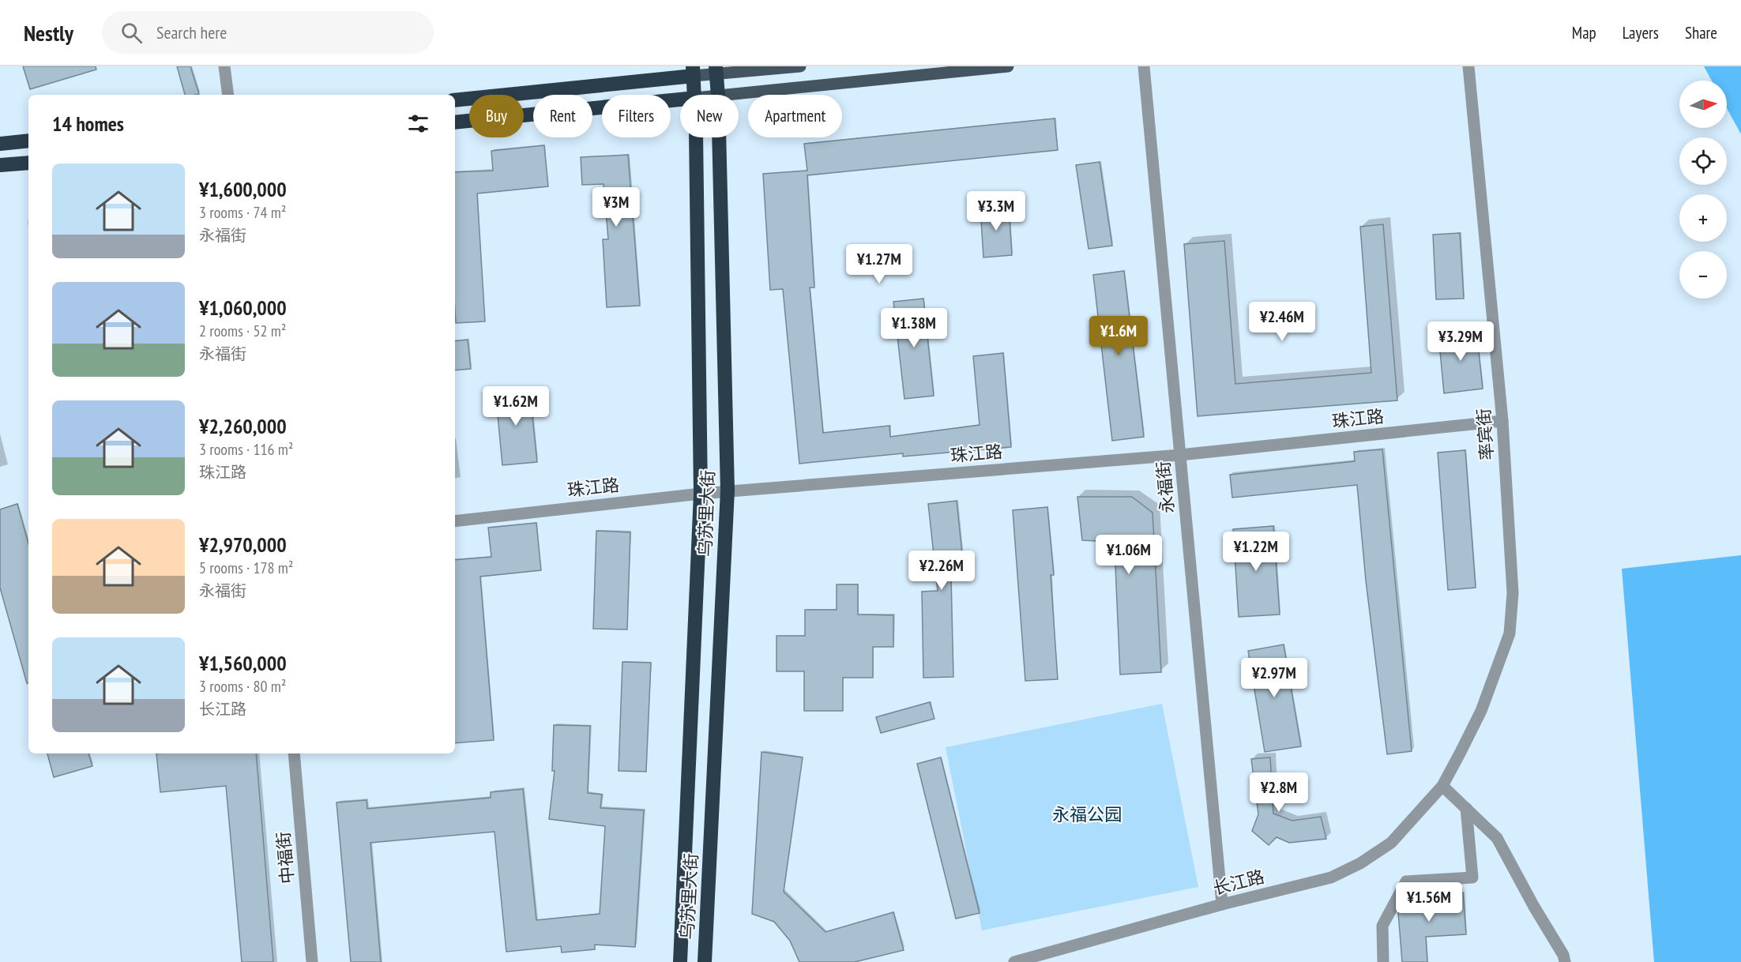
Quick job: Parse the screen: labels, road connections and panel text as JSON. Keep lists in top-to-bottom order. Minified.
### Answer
{"streets":{"highway":["乌苏里大街"],"street":["珠江路","率宾街","永福街","中福街","长江路"]},"crossings":[["珠江路","率宾街"],["珠江路","永福街"],["珠江路","乌苏里大街"],["率宾街","长江路"],["永福街","长江路"]],"parks":["永福公园"],"north":"right","page":{"header":"Nestly","search":"Search here","nav":["Map","Layers","Share"],"map_buttons":["+","−"],"chip":["Buy","Rent","Filters","New","Apartment"],"heading":"14 homes","list":[{"name":"¥1,600,000","note":"3 rooms · 74 m² · 永福街"},{"name":"¥1,060,000","note":"2 rooms · 52 m² · 永福街"},{"name":"¥2,260,000","note":"3 rooms · 116 m² · 珠江路"},{"name":"¥2,970,000","note":"5 rooms · 178 m² · 永福街"},{"name":"¥1,560,000","note":"3 rooms · 80 m² · 长江路"}],"price":["¥3M","¥3.3M","¥1.27M","¥2.46M","¥1.38M","¥1.6M","¥3.29M","¥1.62M","¥1.22M","¥1.06M","¥2.26M","¥2.97M","¥2.8M","¥1.56M"]}}
